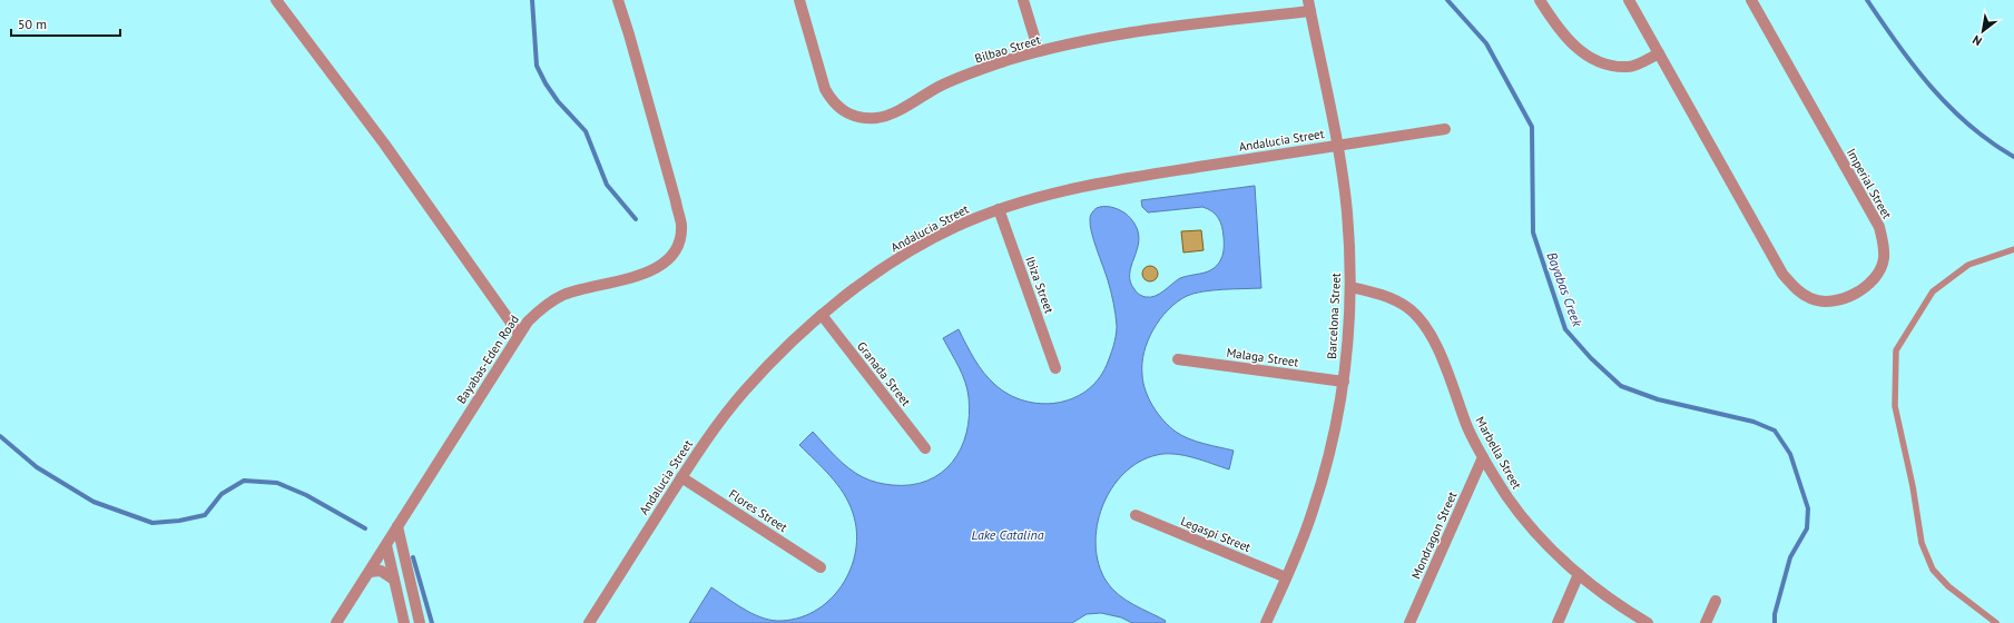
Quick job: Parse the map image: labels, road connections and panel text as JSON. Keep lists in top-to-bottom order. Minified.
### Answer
{"streets":{"street":["Bilbao Street","Andalucia Street","Imperial Street","Ibiza Street","Barcelona Street","Malaga Street","Bayabas-Eden Road","Granada Street","Marbella Street","Flores Street","Legaspi Street","Mondragon Street"]},"crossings":[["Bilbao Street","Barcelona Street"],["Andalucia Street","Ibiza Street"],["Andalucia Street","Barcelona Street"],["Andalucia Street","Granada Street"],["Andalucia Street","Flores Street"],["Barcelona Street","Malaga Street"],["Barcelona Street","Marbella Street"],["Barcelona Street","Legaspi Street"],["Marbella Street","Mondragon Street"]],"water":["Bayabas Creek","Lake Catalina"],"scale_bar":"50 m","north":"bottom left"}
